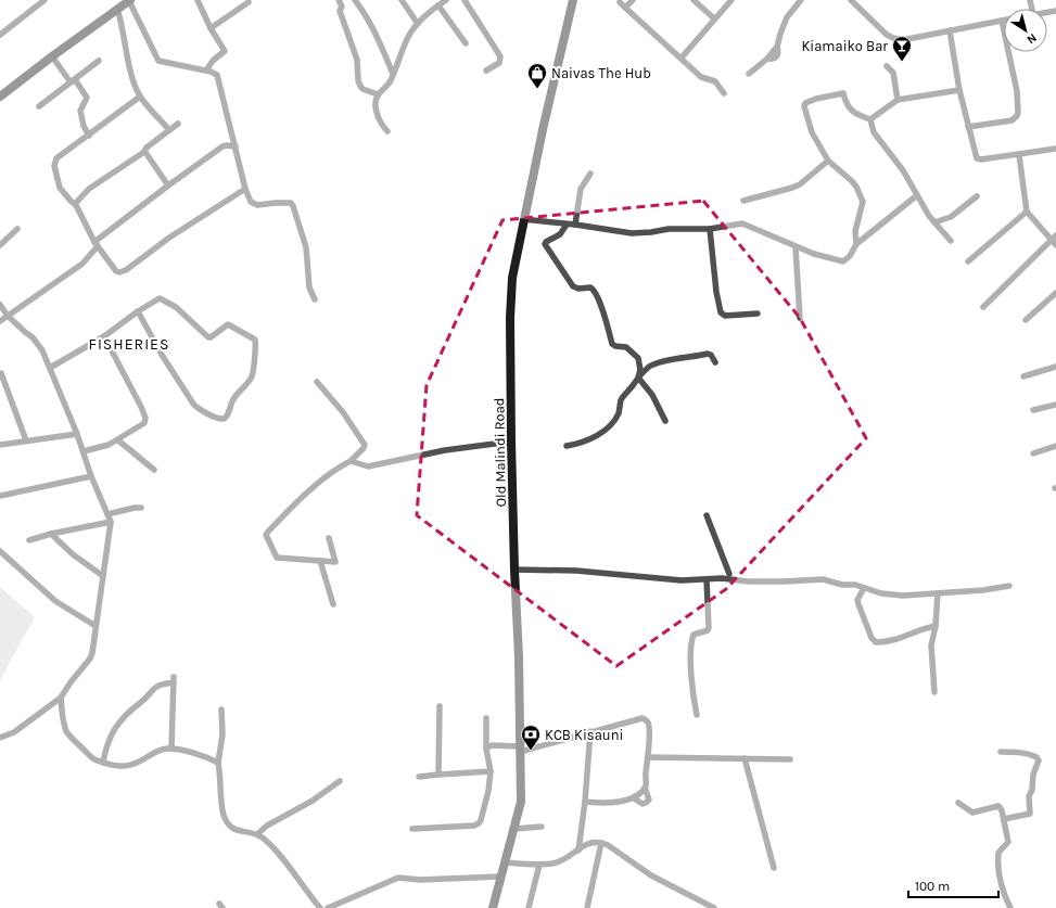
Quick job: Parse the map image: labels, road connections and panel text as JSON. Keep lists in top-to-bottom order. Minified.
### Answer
{"streets":{"main road":["Old Malindi Road"]},"districts":["FISHERIES"],"places":{"bar":["Kiamaiko Bar"],"shop":["Naivas The Hub"],"bank":["KCB Kisauni"]},"scale_bar":"100 m","north":"bottom right"}
